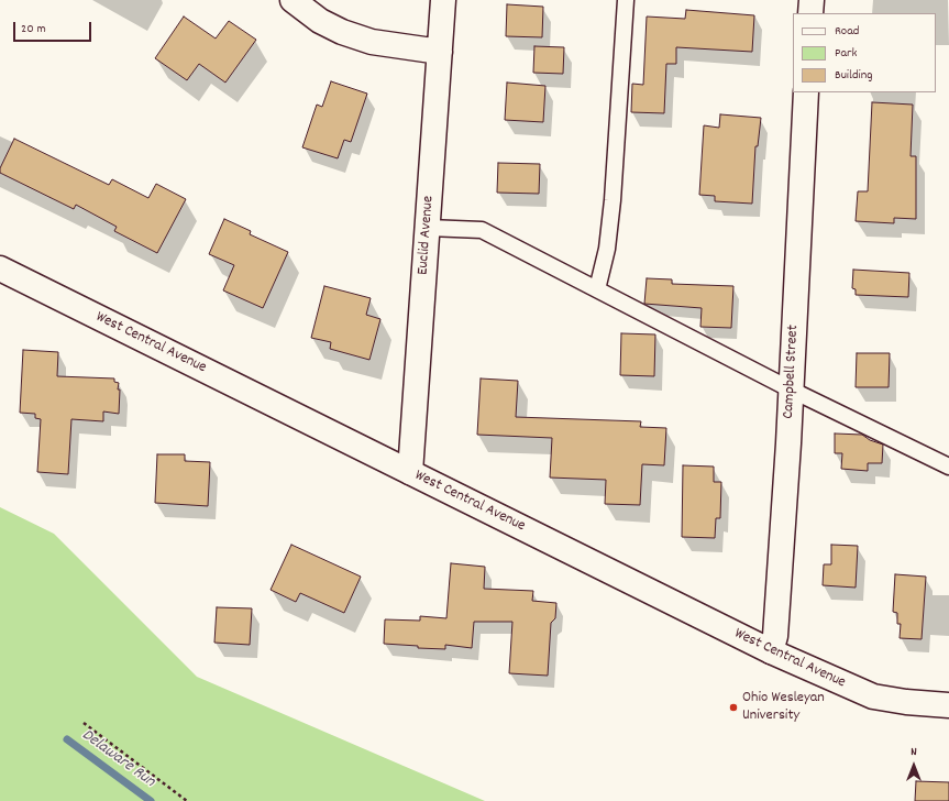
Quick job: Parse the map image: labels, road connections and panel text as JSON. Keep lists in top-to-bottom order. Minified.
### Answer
{"streets":{"street":["Euclid Avenue","West Central Avenue","Campbell Street"]},"crossings":[["Euclid Avenue","West Central Avenue"],["West Central Avenue","Campbell Street"]],"water":["Delaware Run"],"places":["Ohio Wesleyan University"],"legend":["Road","Park","Building"],"scale_bar":"20 m","north":"top"}
